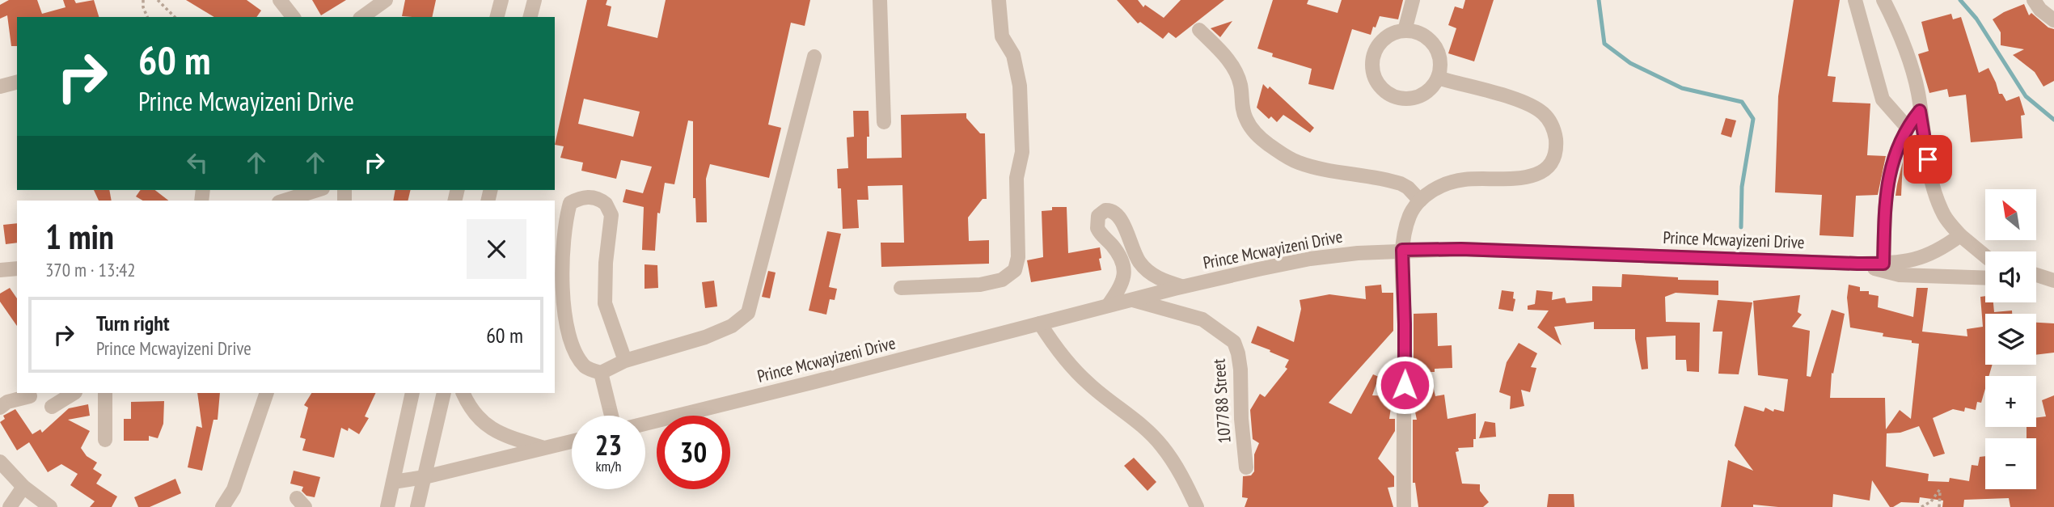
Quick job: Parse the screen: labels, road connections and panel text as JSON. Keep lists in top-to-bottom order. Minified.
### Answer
{"streets":{"street":["Prince Mcwayizeni Drive","107788 Street"]},"crossings":[["Prince Mcwayizeni Drive","107788 Street"]],"north":"top left","page":{"turn":["60 m","Prince Mcwayizeni Drive"],"map_buttons":["+","−"],"heading":["1 min","370 m · 13:42"],"list":[{"name":"Turn right","note":"Prince Mcwayizeni Drive","value":"60 m"}],"speed":"23 km/h","limit":"30"}}
